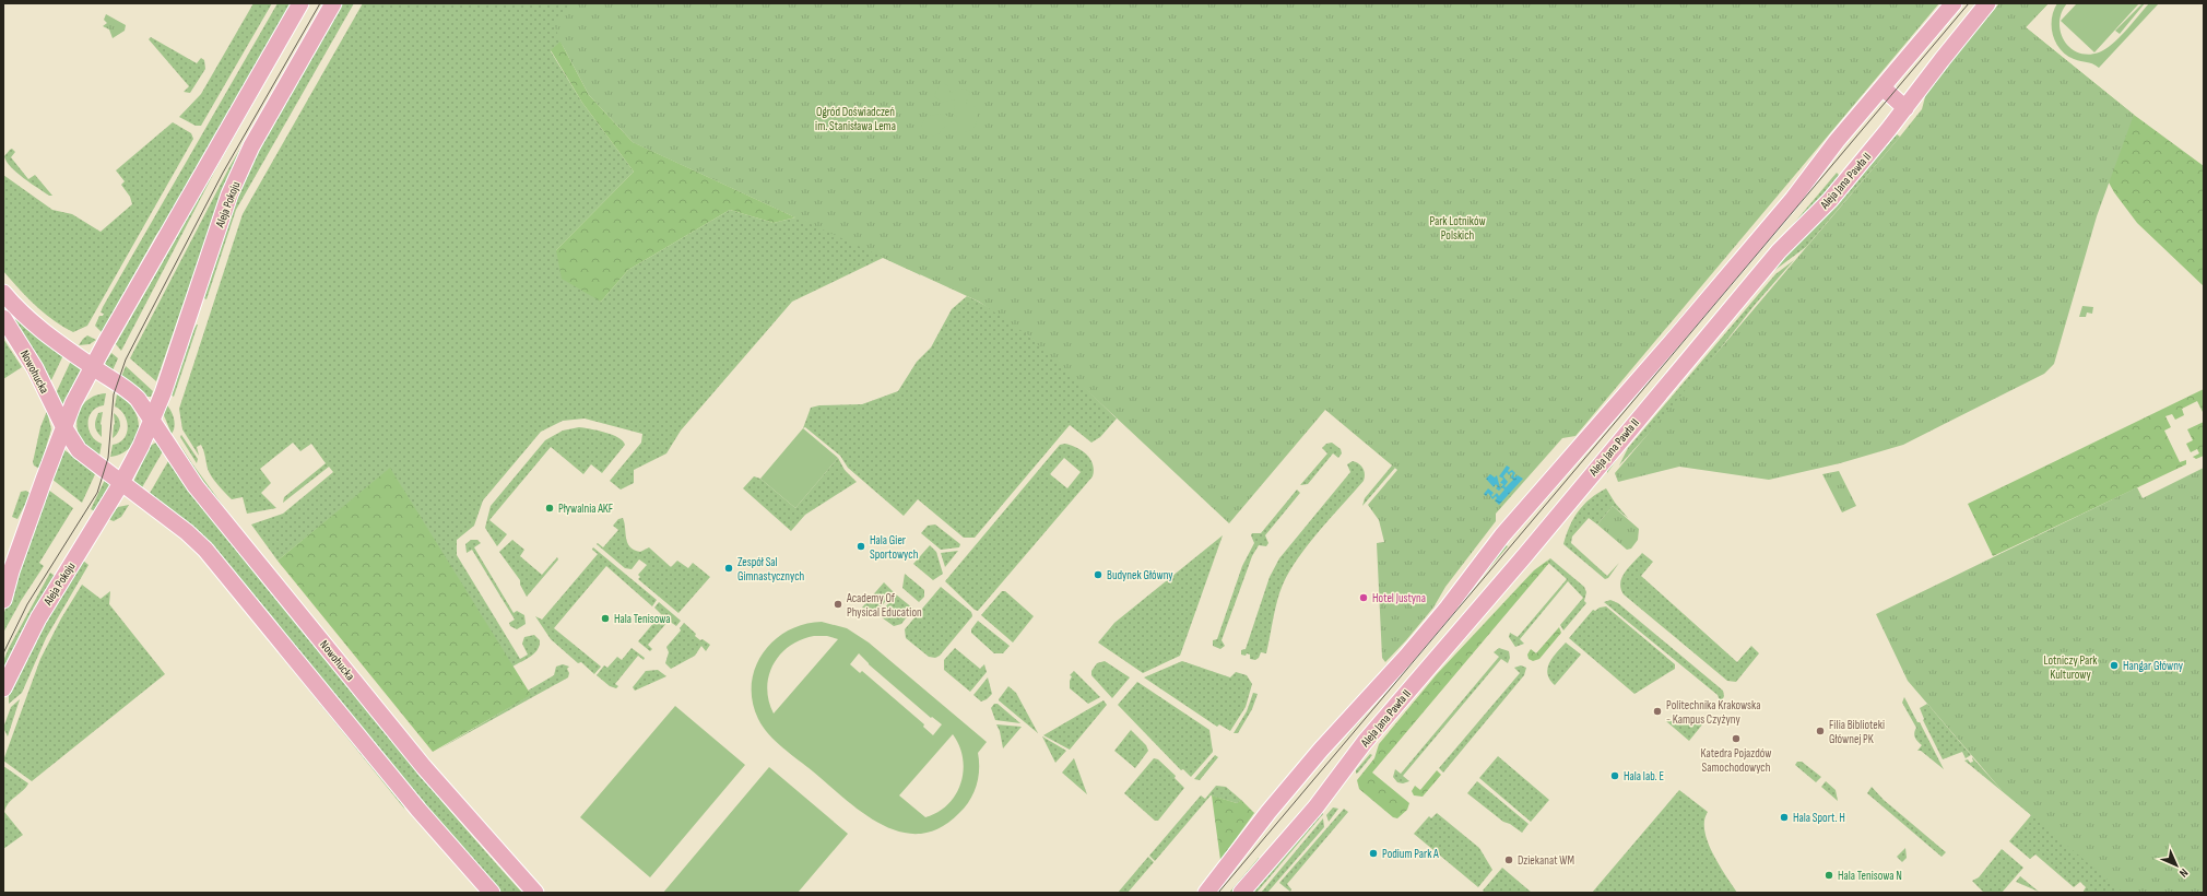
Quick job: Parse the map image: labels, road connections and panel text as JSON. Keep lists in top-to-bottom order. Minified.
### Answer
{"streets":{"main road":["Aleja Jana Pawła II","Aleja Pokoju","Nowohucka"]},"crossings":[["Aleja Pokoju","Nowohucka"]],"parks":["Ogród Doświadczeń im. Stanisława Lema","Park Lotników Polskich","Lotniczy Park Kulturowy"],"places":["Pływalnia AKF","Hala Gier Sportowych","Zespół Sal Gimnastycznych","Budynek Główny","Hotel Justyna","Academy Of Physical Education","Hala Tenisowa","Hangar Główny","Politechnika Krakowska - Kampus Czyżyny","Filia Biblioteki Głównej PK","Katedra Pojazdów Samochodowych","Hala lab. E","Hala Sport. H","Podium Park A","Dziekanat WM","Hala Tenisowa N"],"north":"bottom right"}
